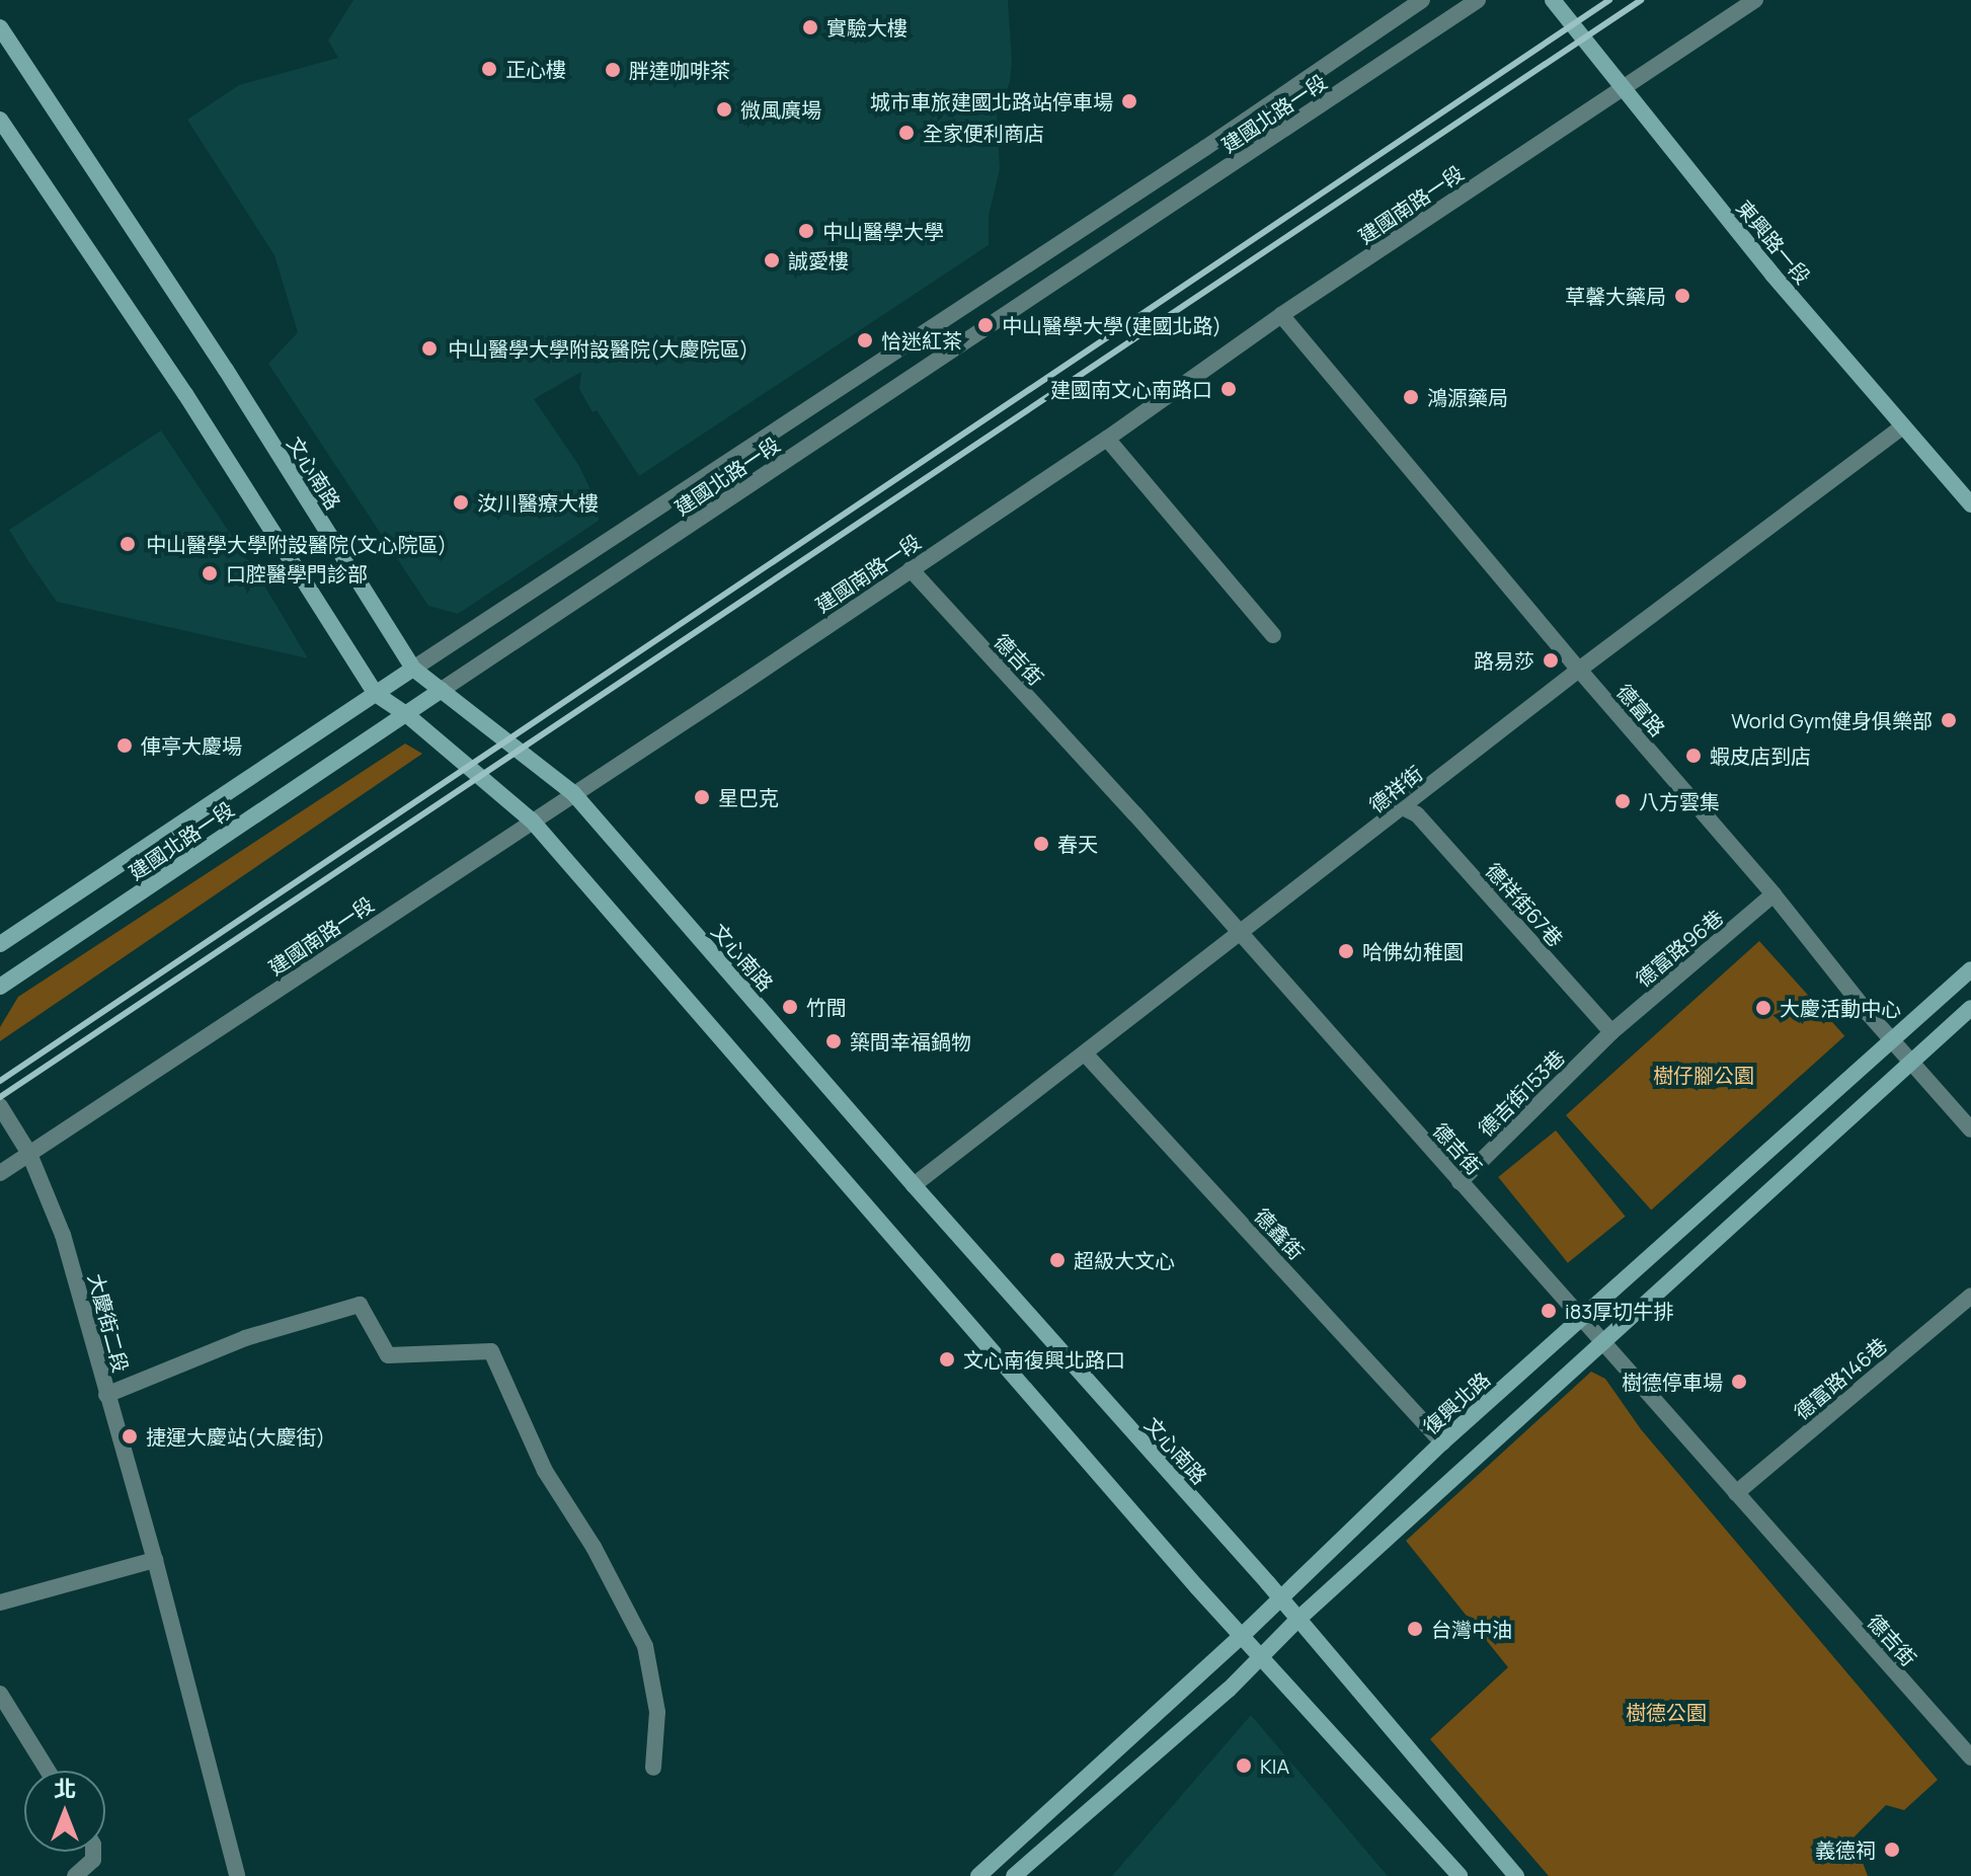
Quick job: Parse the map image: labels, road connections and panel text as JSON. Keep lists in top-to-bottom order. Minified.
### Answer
{"streets":{"main road":["建國北路一段","東興路一段","文心南路","復興北路"],"street":["建國南路一段","德吉街","德富路","德祥街","德祥街67巷","德富路96巷","德吉街153巷","德鑫街","大慶街二段","德富路146巷"]},"crossings":[["建國北路一段","文心南路"],["建國南路一段","東興路一段"],["建國南路一段","文心南路"],["建國南路一段","德吉街"],["建國南路一段","德富路"],["建國南路一段","大慶街二段"],["東興路一段","德祥街"],["文心南路","德祥街"],["文心南路","復興北路"],["德吉街","德祥街"],["德吉街","德吉街153巷"],["德吉街","德富路146巷"],["德吉街","復興北路"],["德富路","德祥街"],["德富路","德富路96巷"],["德富路","復興北路"],["德祥街","德祥街67巷"],["德祥街","德鑫街"],["德祥街67巷","德富路96巷"],["德祥街67巷","德吉街153巷"],["德富路96巷","德吉街153巷"],["德鑫街","復興北路"]],"parks":["樹仔腳公園","樹德公園"],"places":["實驗大樓","正心樓","胖達咖啡茶","城市車旅建國北路站停車場","微風廣場","全家便利商店","中山醫學大學","誠愛樓","草馨大藥局","中山醫學大學(建國北路)","恰迷紅茶","中山醫學大學附設醫院(大慶院區)","建國南文心南路口","鴻源藥局","汝川醫療大樓","中山醫學大學附設醫院(文心院區)","口腔醫學門診部","路易莎","World Gym健身俱樂部","俥亭大慶場","蝦皮店到店","星巴克","八方雲集","春天","哈佛幼稚園","竹間","大慶活動中心","築間幸福鍋物","超級大文心","i83厚切牛排","文心南復興北路口","樹德停車場","捷運大慶站(大慶街)","台灣中油","KIA","義德祠"],"north":"top"}
